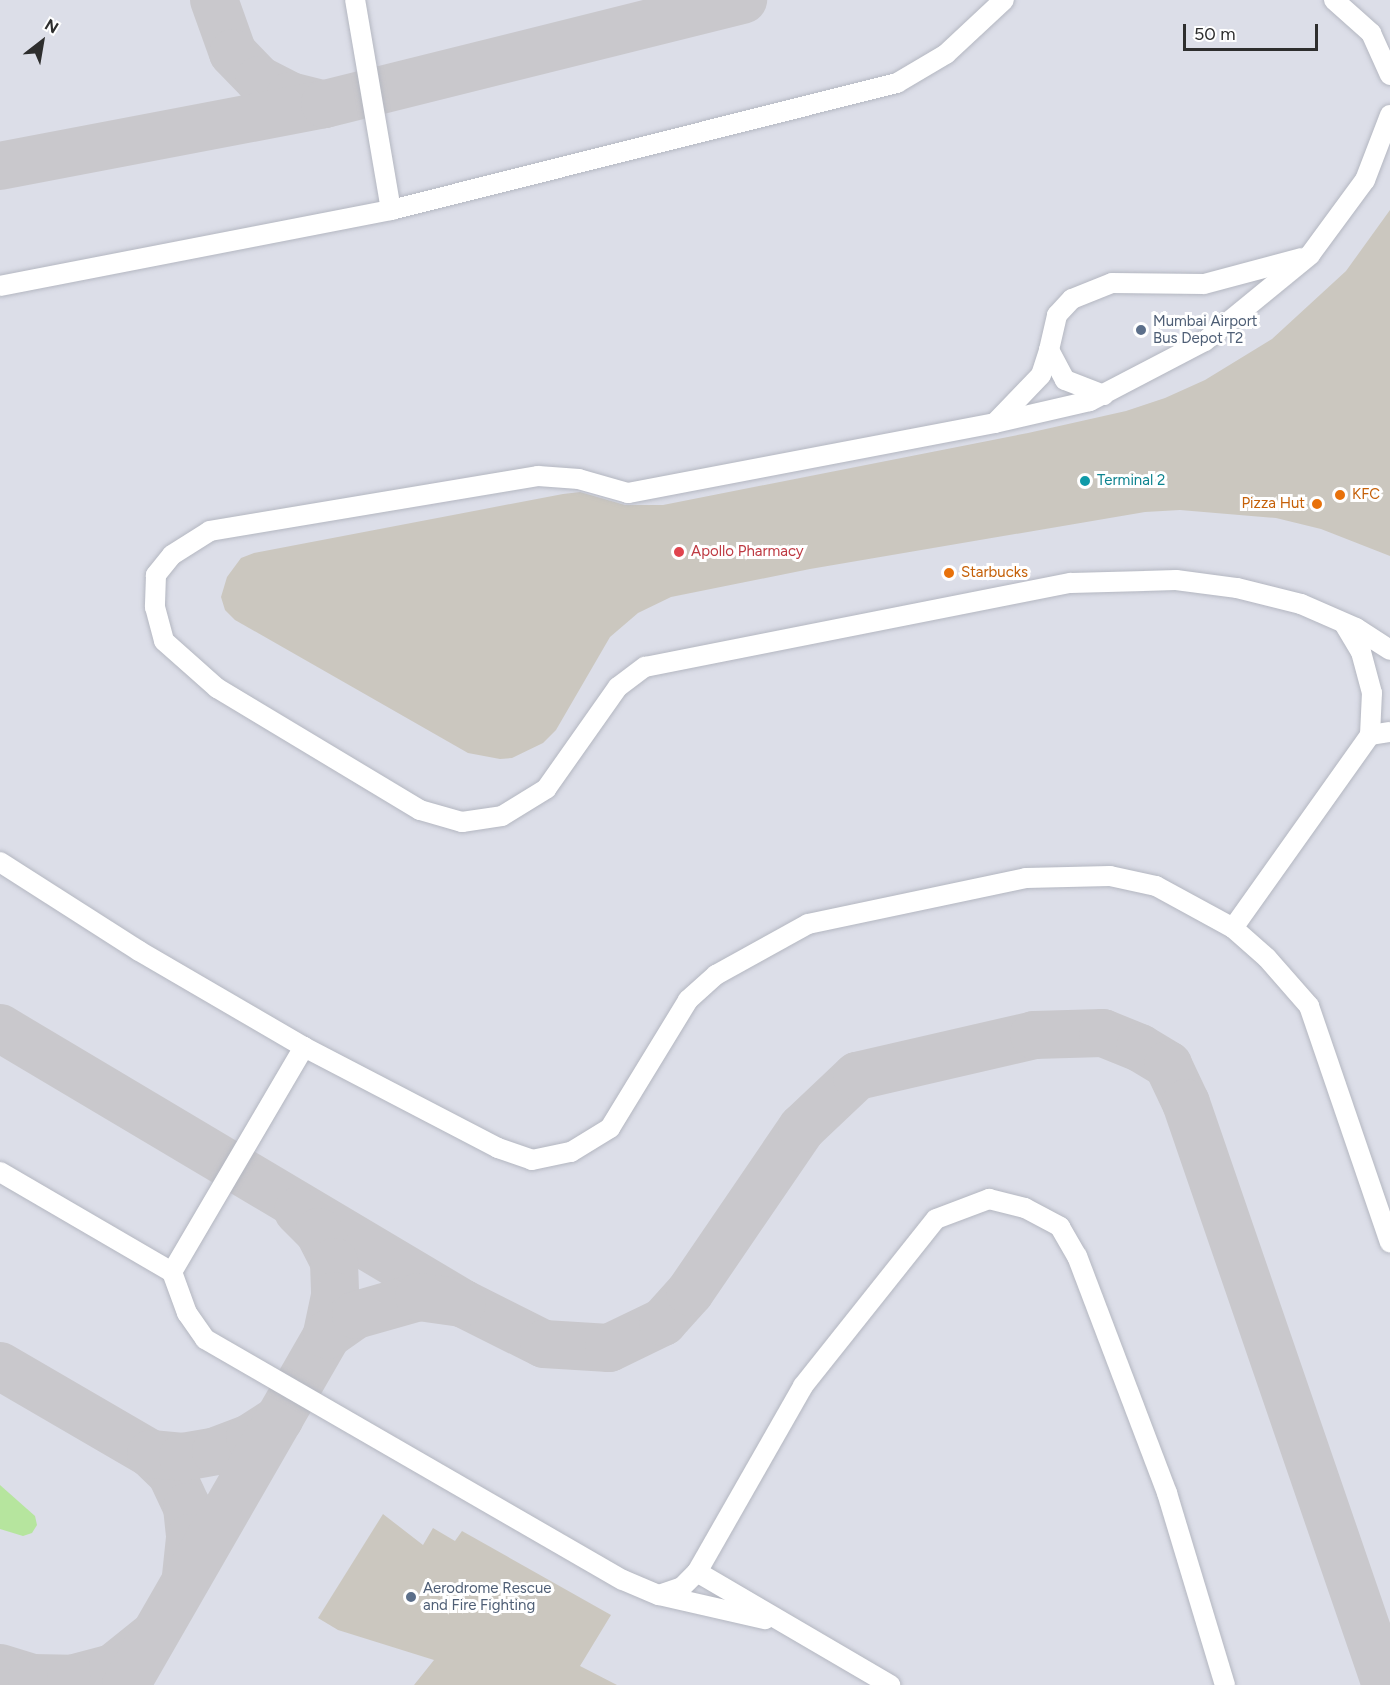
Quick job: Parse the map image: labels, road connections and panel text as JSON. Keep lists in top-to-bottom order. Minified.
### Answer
{"places":["Mumbai Airport Bus Depot T2","Terminal 2","KFC","Pizza Hut","Apollo Pharmacy","Starbucks","Aerodrome Rescue and Fire Fighting"],"scale_bar":"50 m","north":"top right"}
